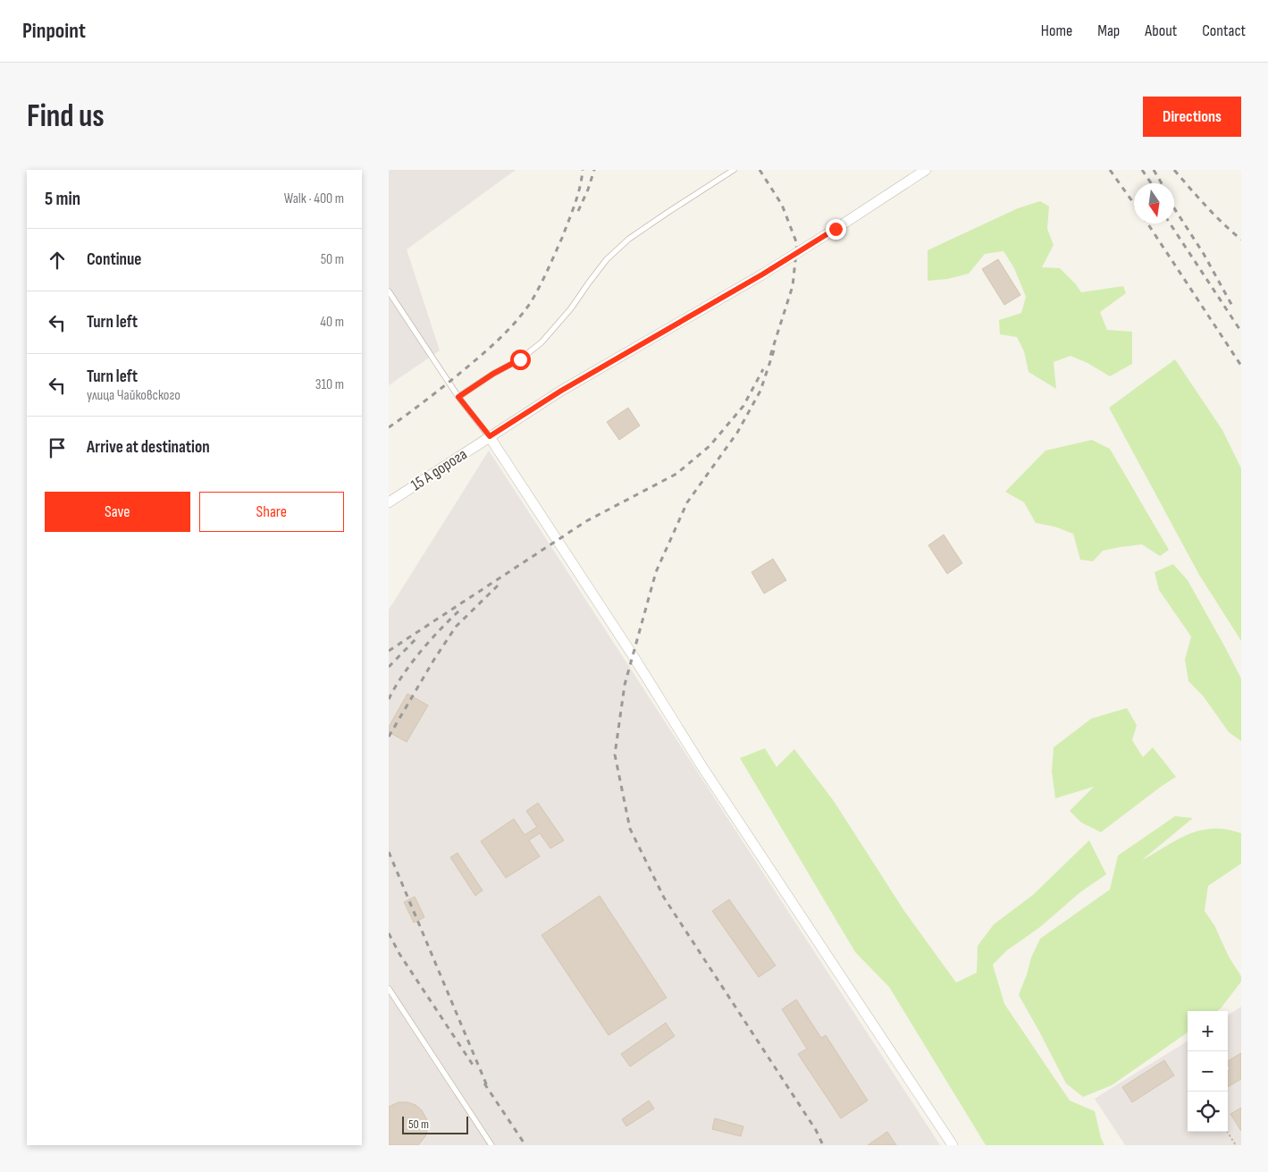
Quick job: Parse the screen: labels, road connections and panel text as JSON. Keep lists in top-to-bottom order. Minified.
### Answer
{"streets":{"street":["15 А дорога"]},"scale_bar":"50 m","north":"bottom","page":{"header":"Pinpoint","nav":["Home","Map","About","Contact"],"buttons":["Directions",["Save","Share"]],"title":"Find us","heading":["5 min","Walk · 400 m"],"list":[["Continue","50 m"],["Turn left","40 m"],["Turn left","улица Чайковского","310 m"],"Arrive at destination"],"map_buttons":["+","−"],"scale":"50 m"}}
